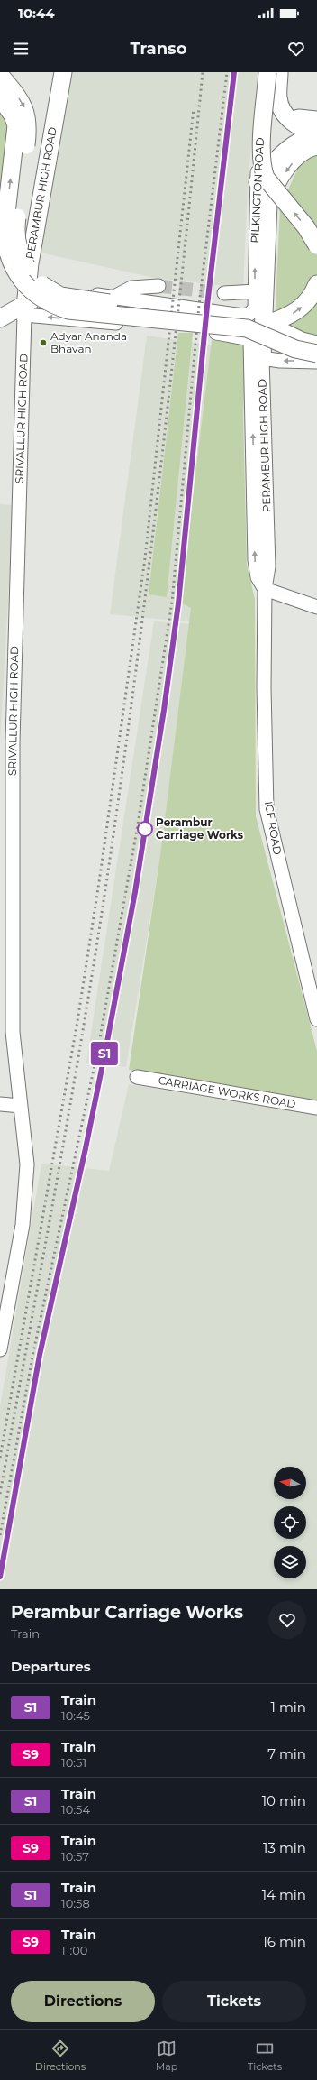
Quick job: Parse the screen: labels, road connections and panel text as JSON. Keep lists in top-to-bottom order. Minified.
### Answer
{"streets":{"main road":["PERAMBUR HIGH ROAD"],"street":["PILKINGTON ROAD","SRIVALLUR HIGH ROAD","ICF ROAD","CARRIAGE WORKS ROAD"]},"crossings":[["PERAMBUR HIGH ROAD","SRIVALLUR HIGH ROAD"],["PERAMBUR HIGH ROAD","ICF ROAD"]],"places":["Adyar Ananda Bhavan","Perambur Carriage Works"],"north":"left","page":{"status":"10:44","header":"Transo","on_map":"S1","heading":[["Perambur Carriage Works","Train"],"Departures"],"list":[{"mark":"S1","name":"Train","note":"10:45","value":"1 min"},{"mark":"S9","name":"Train","note":"10:51","value":"7 min"},{"mark":"S1","name":"Train","note":"10:54","value":"10 min"},{"mark":"S9","name":"Train","note":"10:57","value":"13 min"},{"mark":"S1","name":"Train","note":"10:58","value":"14 min"},{"mark":"S9","name":"Train","note":"11:00","value":"16 min"}],"buttons":["Directions","Tickets"],"tabs":["Directions","Map","Tickets"]}}
